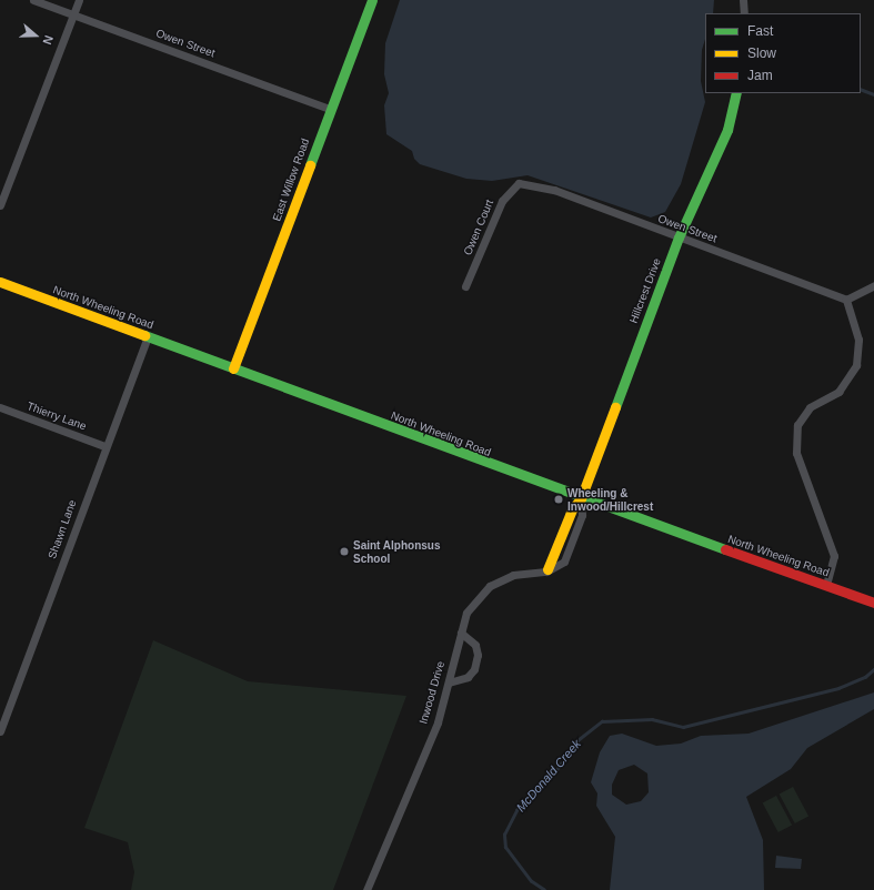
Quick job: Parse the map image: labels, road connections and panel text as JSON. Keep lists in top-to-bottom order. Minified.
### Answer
{"streets":{"main road":["East Willow Road","Hillcrest Drive","North Wheeling Road","Inwood Drive"],"street":["Owen Street","Owen Court","Thierry Lane","Shawn Lane"]},"crossings":[["Owen Street","East Willow Road"],["Owen Street","Owen Court"],["Owen Street","Hillcrest Drive"],["East Willow Road","North Wheeling Road"],["Hillcrest Drive","North Wheeling Road"],["Hillcrest Drive","Inwood Drive"],["North Wheeling Road","Shawn Lane"],["North Wheeling Road","Inwood Drive"],["Thierry Lane","Shawn Lane"]],"water":["McDonald Creek"],"places":["Wheeling & Inwood/Hillcrest","Saint Alphonsus School"],"legend":["Fast","Slow","Jam"],"north":"right"}
